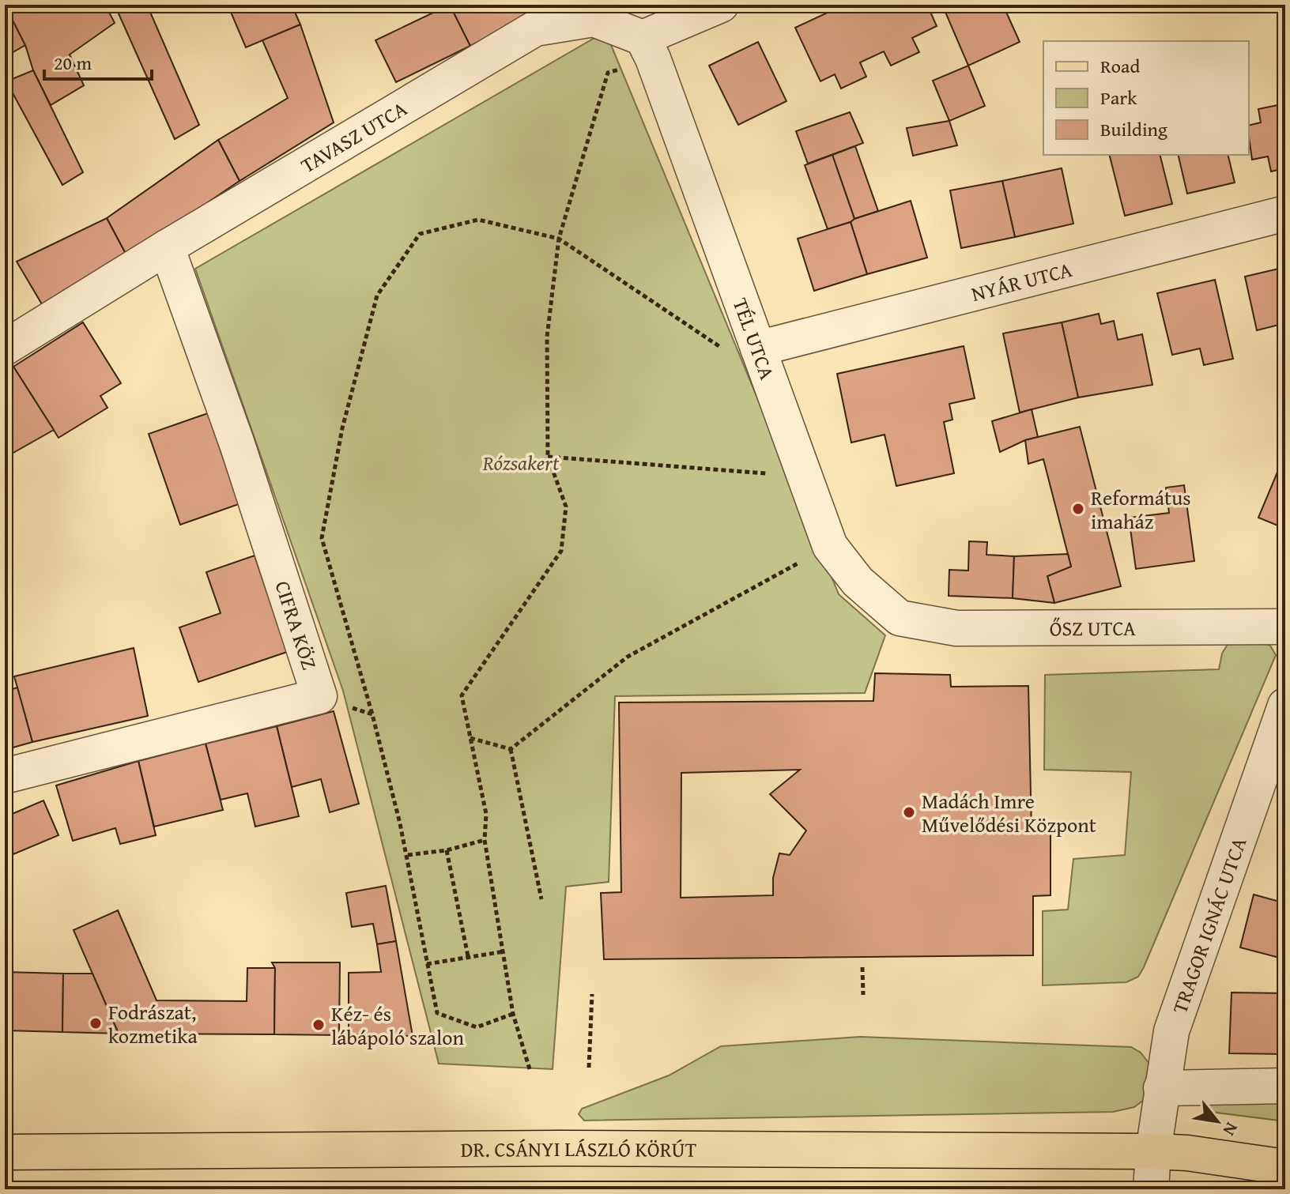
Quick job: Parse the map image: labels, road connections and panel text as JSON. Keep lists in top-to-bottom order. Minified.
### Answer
{"streets":{"main road":["DR. CSÁNYI LÁSZLÓ KÖRÚT"],"street":["TAVASZ UTCA","NYÁR UTCA","TÉL UTCA","CIFRA KÖZ","ŐSZ UTCA","TRAGOR IGNÁC UTCA"]},"crossings":[["TAVASZ UTCA","TÉL UTCA"],["TAVASZ UTCA","CIFRA KÖZ"],["NYÁR UTCA","TÉL UTCA"],["TÉL UTCA","ŐSZ UTCA"],["TRAGOR IGNÁC UTCA","DR. CSÁNYI LÁSZLÓ KÖRÚT"]],"parks":["Rózsakert"],"places":["Református imaház","Madách Imre Művelődési Központ","Fodrászat, kozmetika","Kéz- és lábápoló szalon"],"legend":["Road","Park","Building"],"scale_bar":"20 m","north":"bottom right"}
